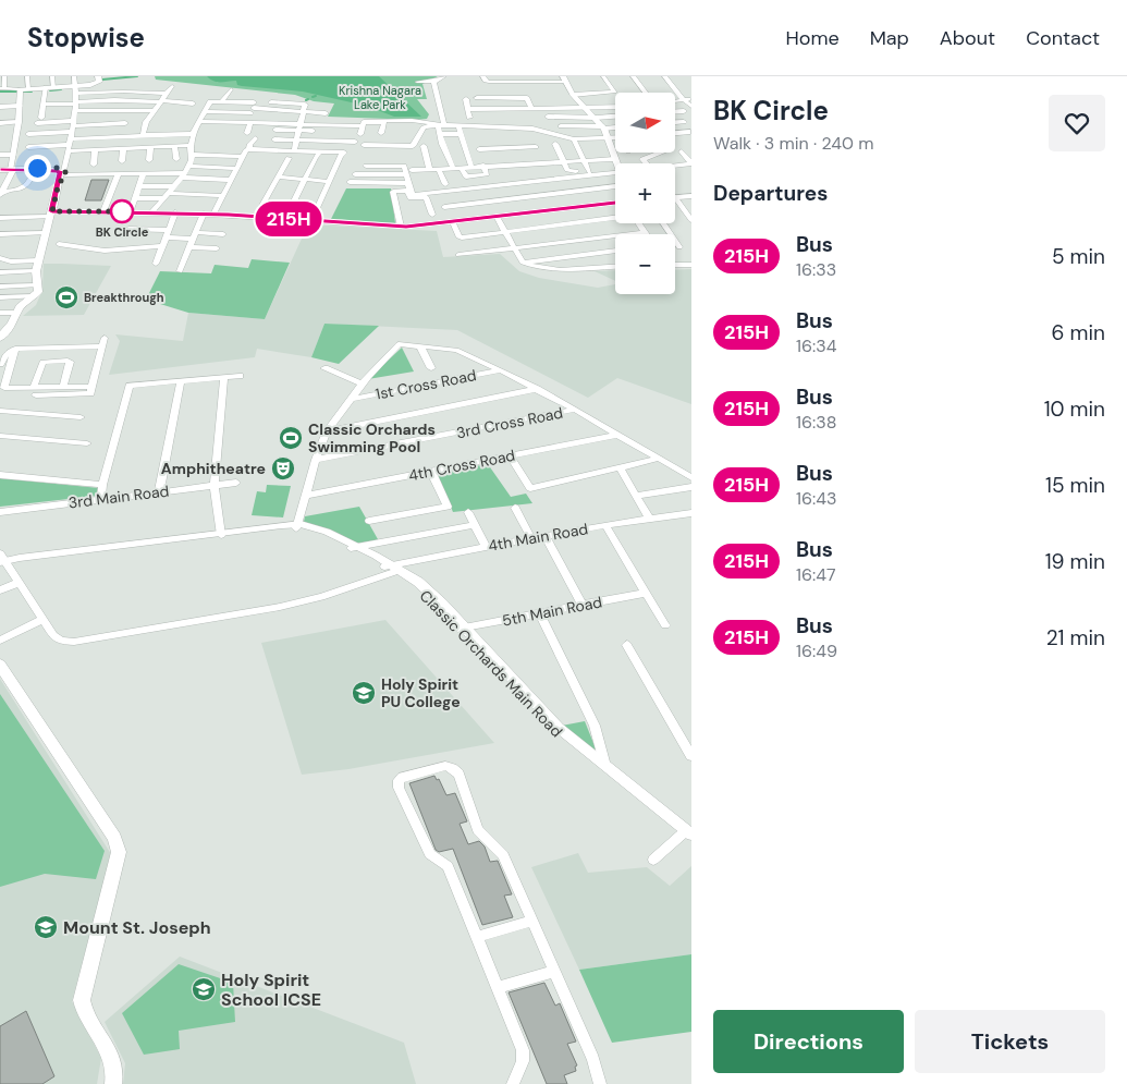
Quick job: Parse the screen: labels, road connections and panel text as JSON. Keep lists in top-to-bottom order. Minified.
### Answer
{"streets":{"street":["1st Cross Road","3rd Cross Road","4th Cross Road","3rd Main Road","4th Main Road","5th Main Road","Classic Orchards Main Road"]},"crossings":[["4th Main Road","Classic Orchards Main Road"],["5th Main Road","Classic Orchards Main Road"]],"parks":["Krishna Nagara Lake Park"],"places":{"other":["BK Circle"],"sports":["Breakthrough","Classic Orchards Swimming Pool"],"theatre":["Amphitheatre"],"school or university":["Holy Spirit PU College","Mount St. Joseph","Holy Spirit School ICSE"]},"lines":["bus line 215H"],"north":"right","page":{"header":"Stopwise","nav":["Home","Map","About","Contact"],"on_map":"215H","heading":[["BK Circle","Walk · 3 min · 240 m"],"Departures"],"map_buttons":["+","−"],"list":[{"mark":"215H","name":"Bus","note":"16:33","value":"5 min"},{"mark":"215H","name":"Bus","note":"16:34","value":"6 min"},{"mark":"215H","name":"Bus","note":"16:38","value":"10 min"},{"mark":"215H","name":"Bus","note":"16:43","value":"15 min"},{"mark":"215H","name":"Bus","note":"16:47","value":"19 min"},{"mark":"215H","name":"Bus","note":"16:49","value":"21 min"}],"buttons":["Directions","Tickets"]}}
